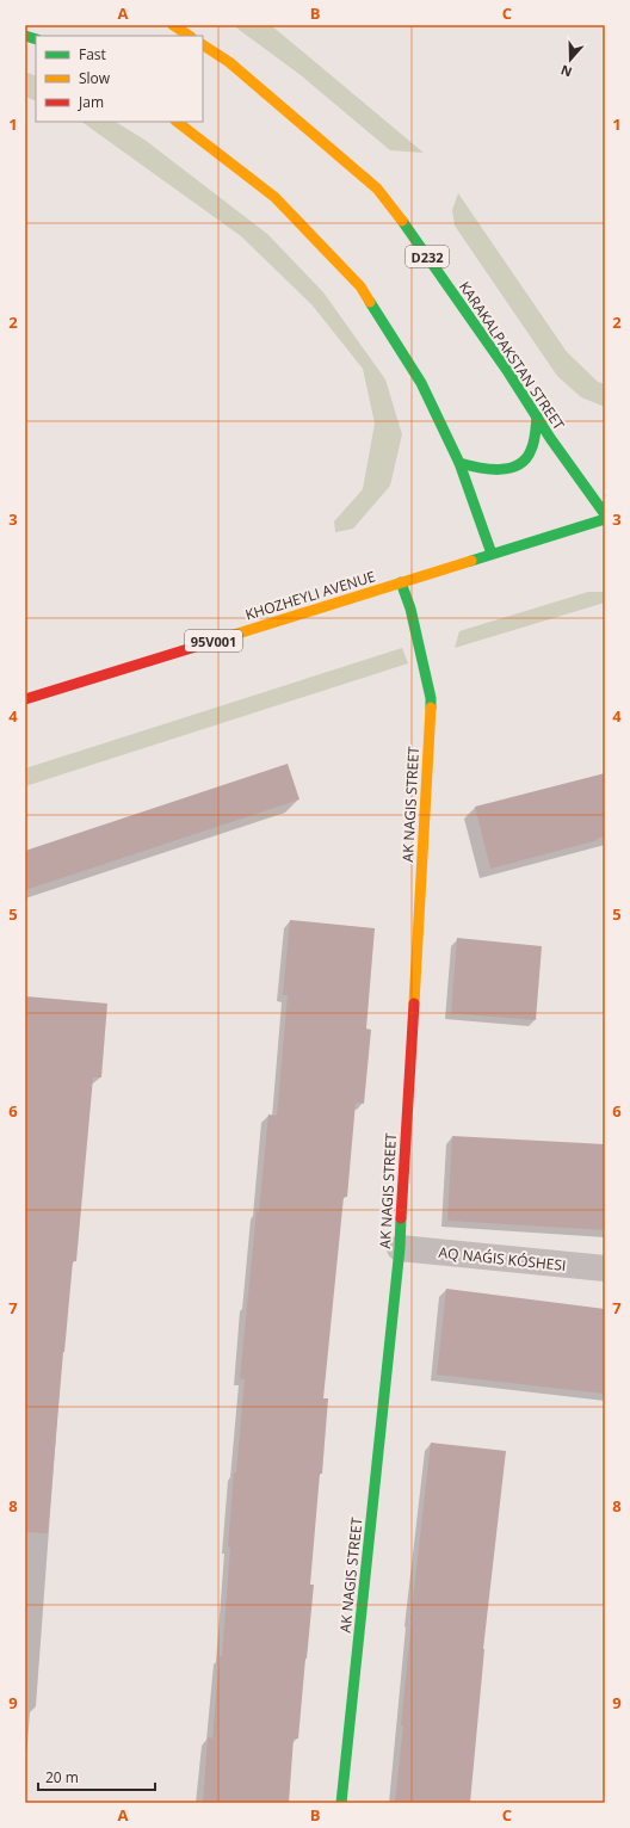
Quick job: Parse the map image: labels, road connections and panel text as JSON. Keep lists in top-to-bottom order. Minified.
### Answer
{"streets":{"main road":["D232","KARAKALPAKSTAN STREET","KHOZHEYLI AVENUE","95V001","AK NAGIS STREET"]},"crossings":[["KHOZHEYLI AVENUE","AK NAGIS STREET"]],"legend":["Fast","Slow","Jam"],"scale_bar":"20 m","north":"bottom","grid":{"columns":["A","B","C"],"rows":["1","2","3","4","5","6","7","8","9"]}}
